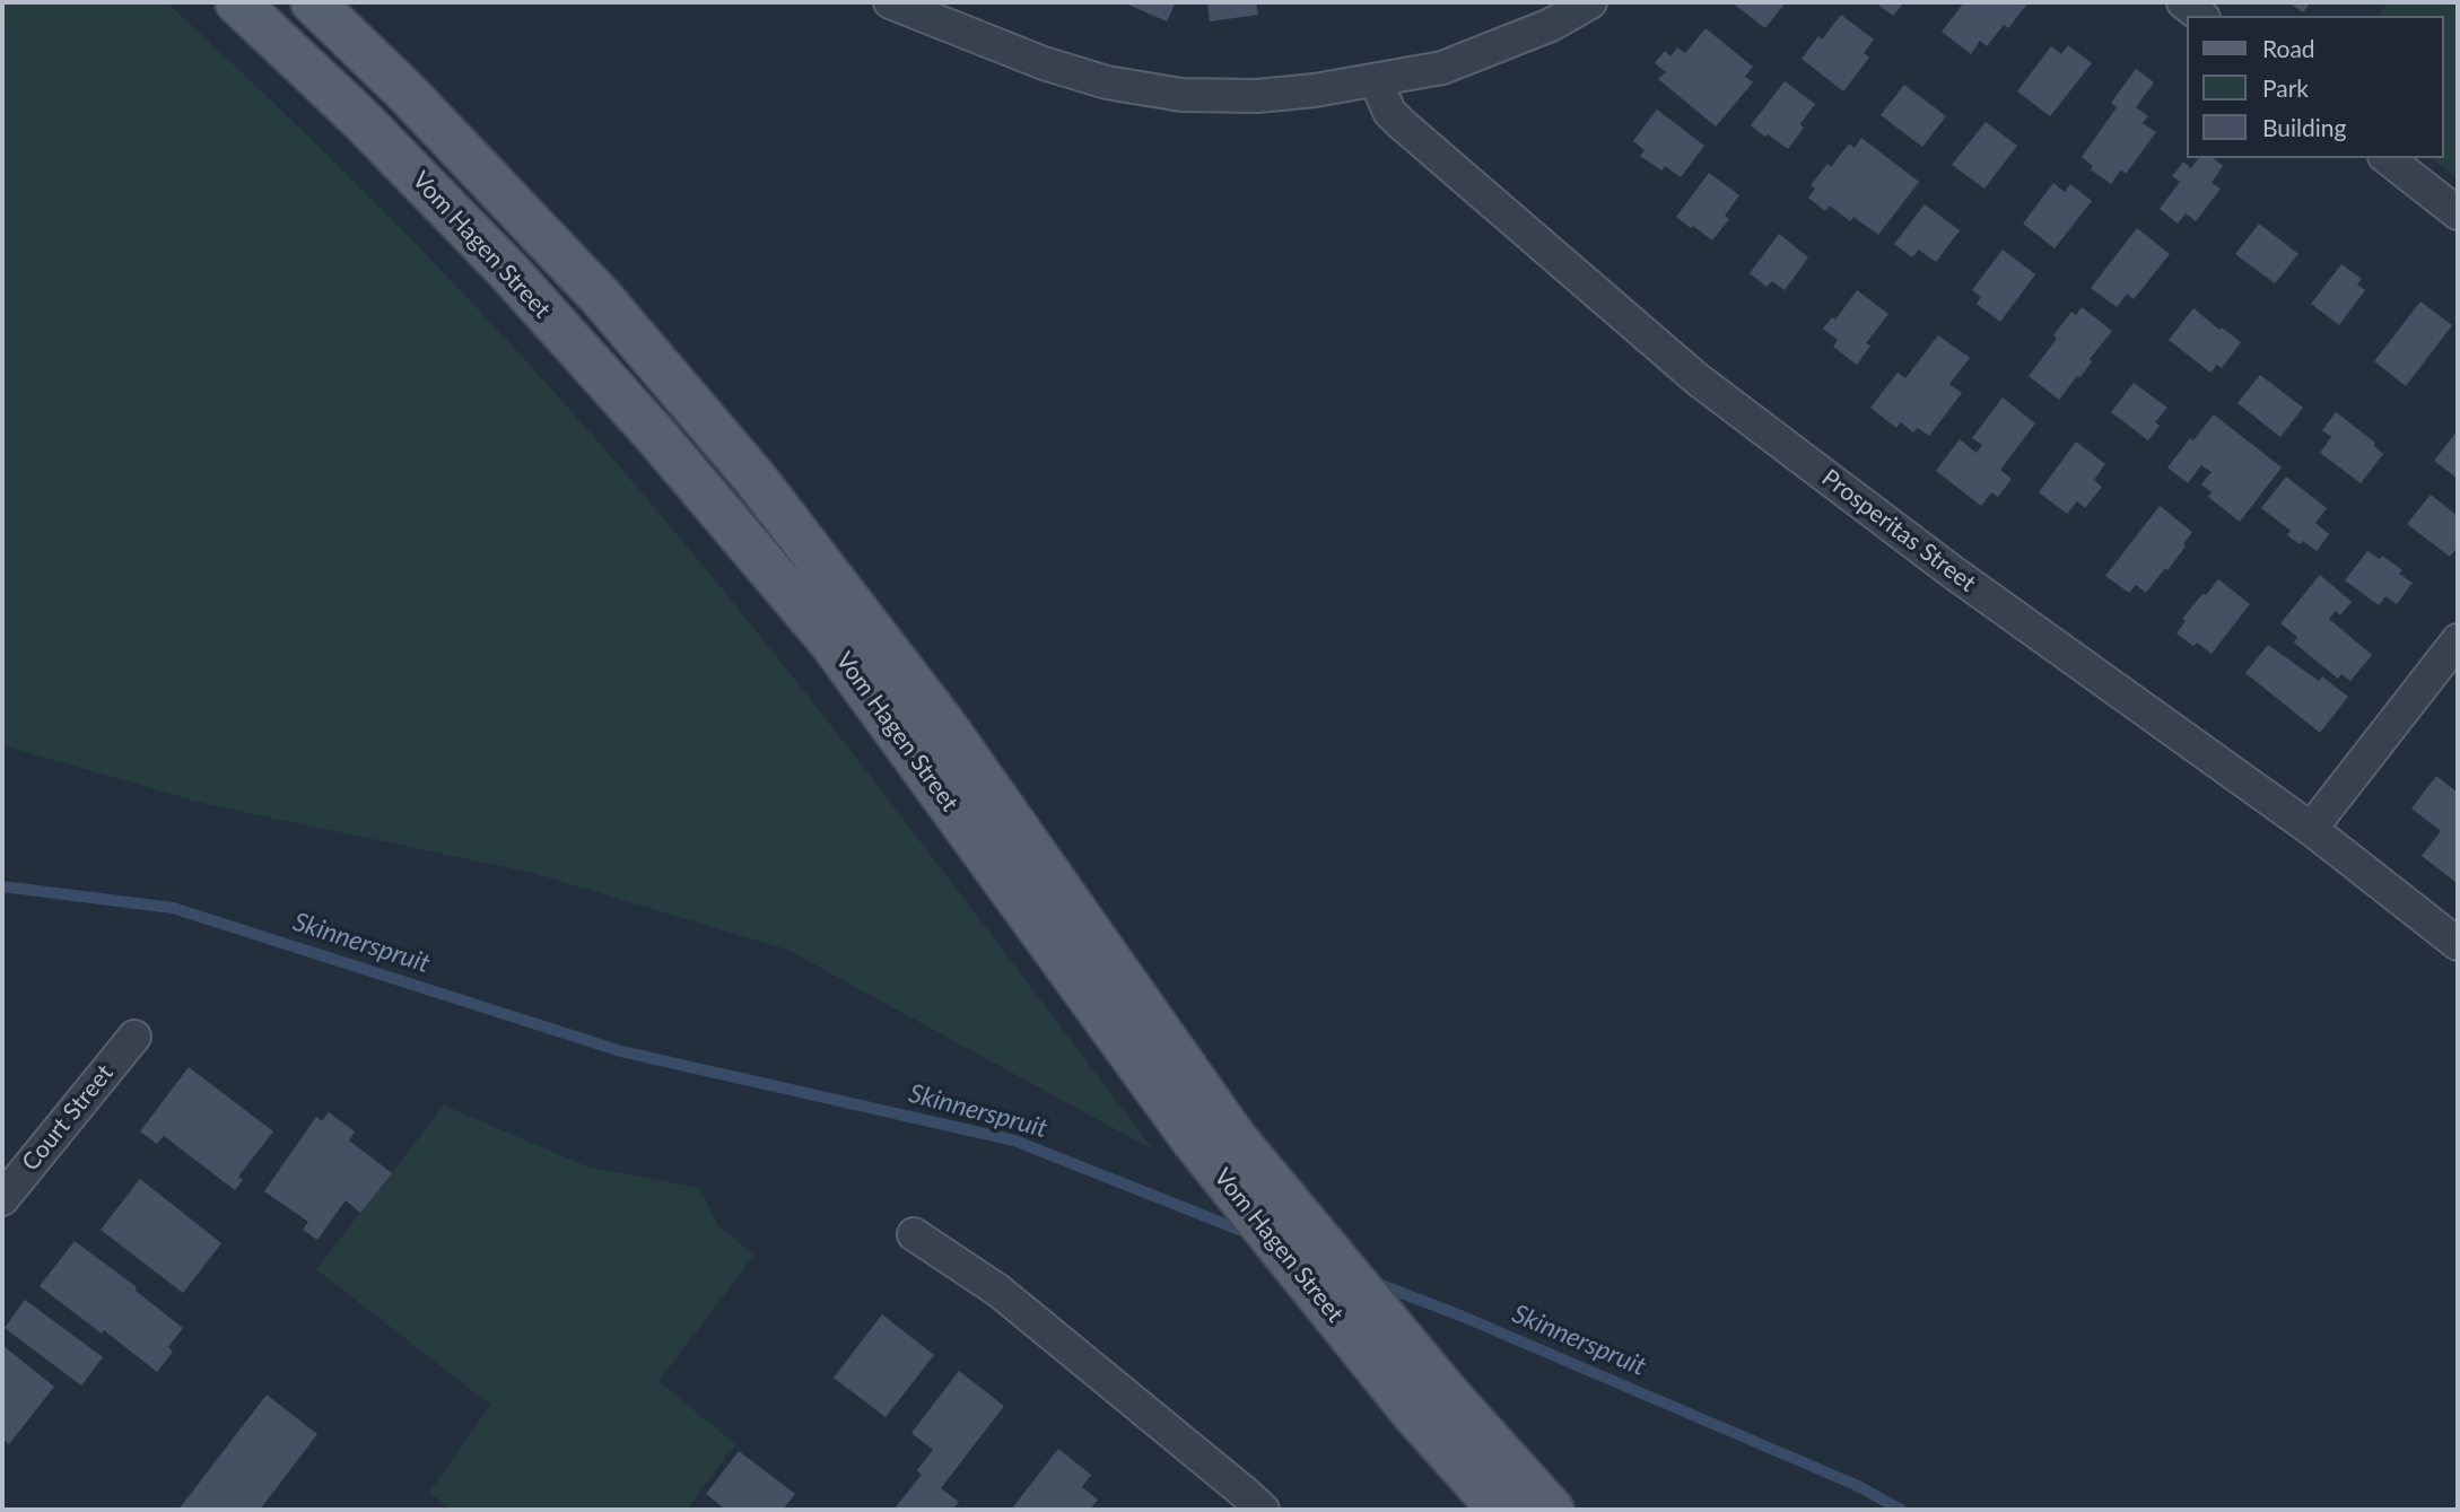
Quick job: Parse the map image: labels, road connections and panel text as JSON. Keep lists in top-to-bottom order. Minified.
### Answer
{"streets":{"main road":["Vom Hagen Street"],"street":["Prosperitas Street","Court Street"]},"water":["Skinnerspruit"],"legend":["Road","Park","Building"]}
